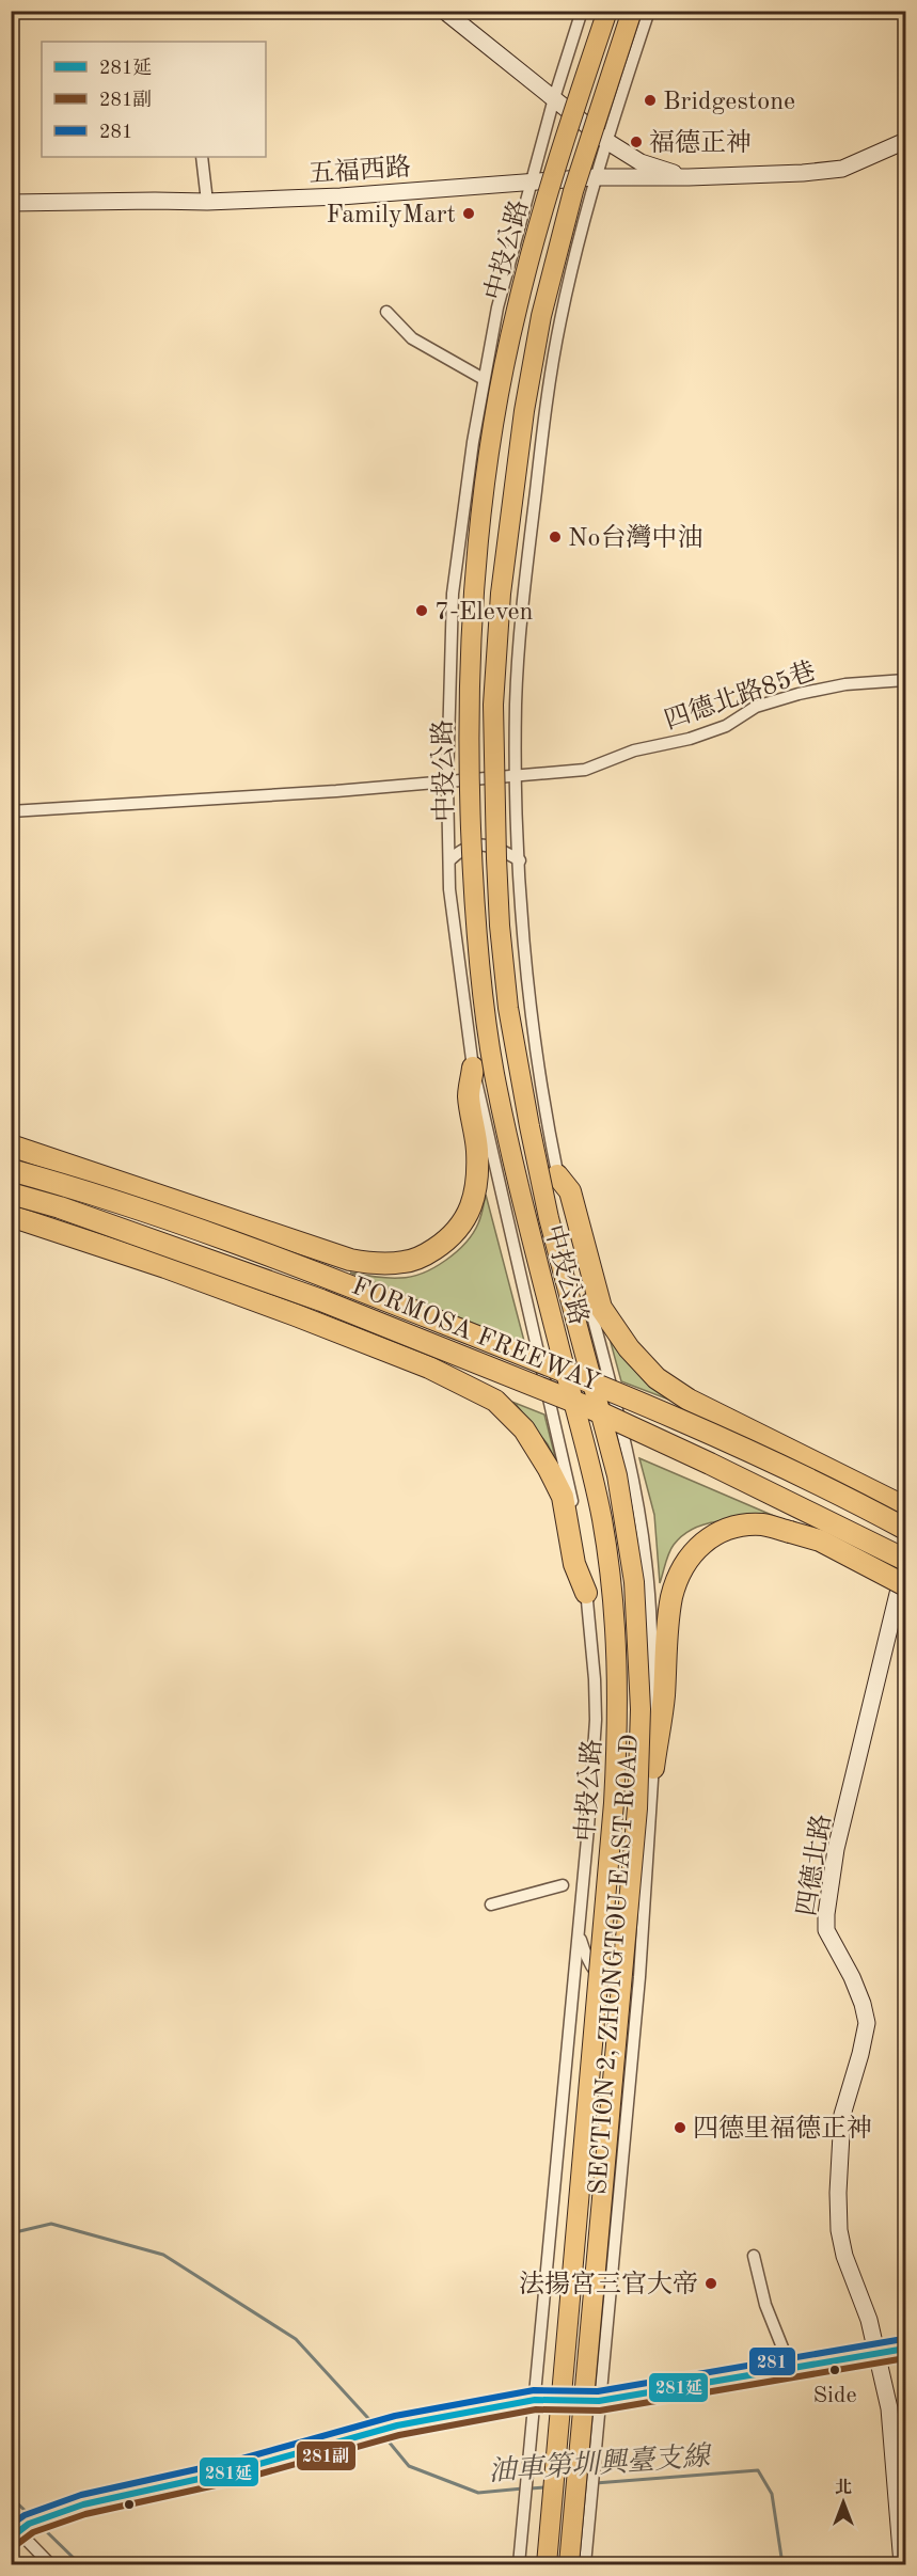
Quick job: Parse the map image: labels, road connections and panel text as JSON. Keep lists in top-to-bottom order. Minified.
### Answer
{"streets":{"highway":["FORMOSA FREEWAY"],"main road":["中投公路"],"street":["五福西路","四德北路85巷","四德北路","SECTION 2, ZHONGTOU EAST ROAD"]},"crossings":[["五福西路","SECTION 2, ZHONGTOU EAST ROAD"],["四德北路85巷","SECTION 2, ZHONGTOU EAST ROAD"],["FORMOSA FREEWAY","四德北路"]],"water":["油車第圳興臺支線"],"places":["Bridgestone","福德正神","FamilyMart","No台灣中油","7-Eleven","四德里福德正神","法揚宮三官大帝","Side"],"lines":["transit line 281","transit line 281延","transit line 281副"],"legend":["281延","281副","281"],"north":"top"}
